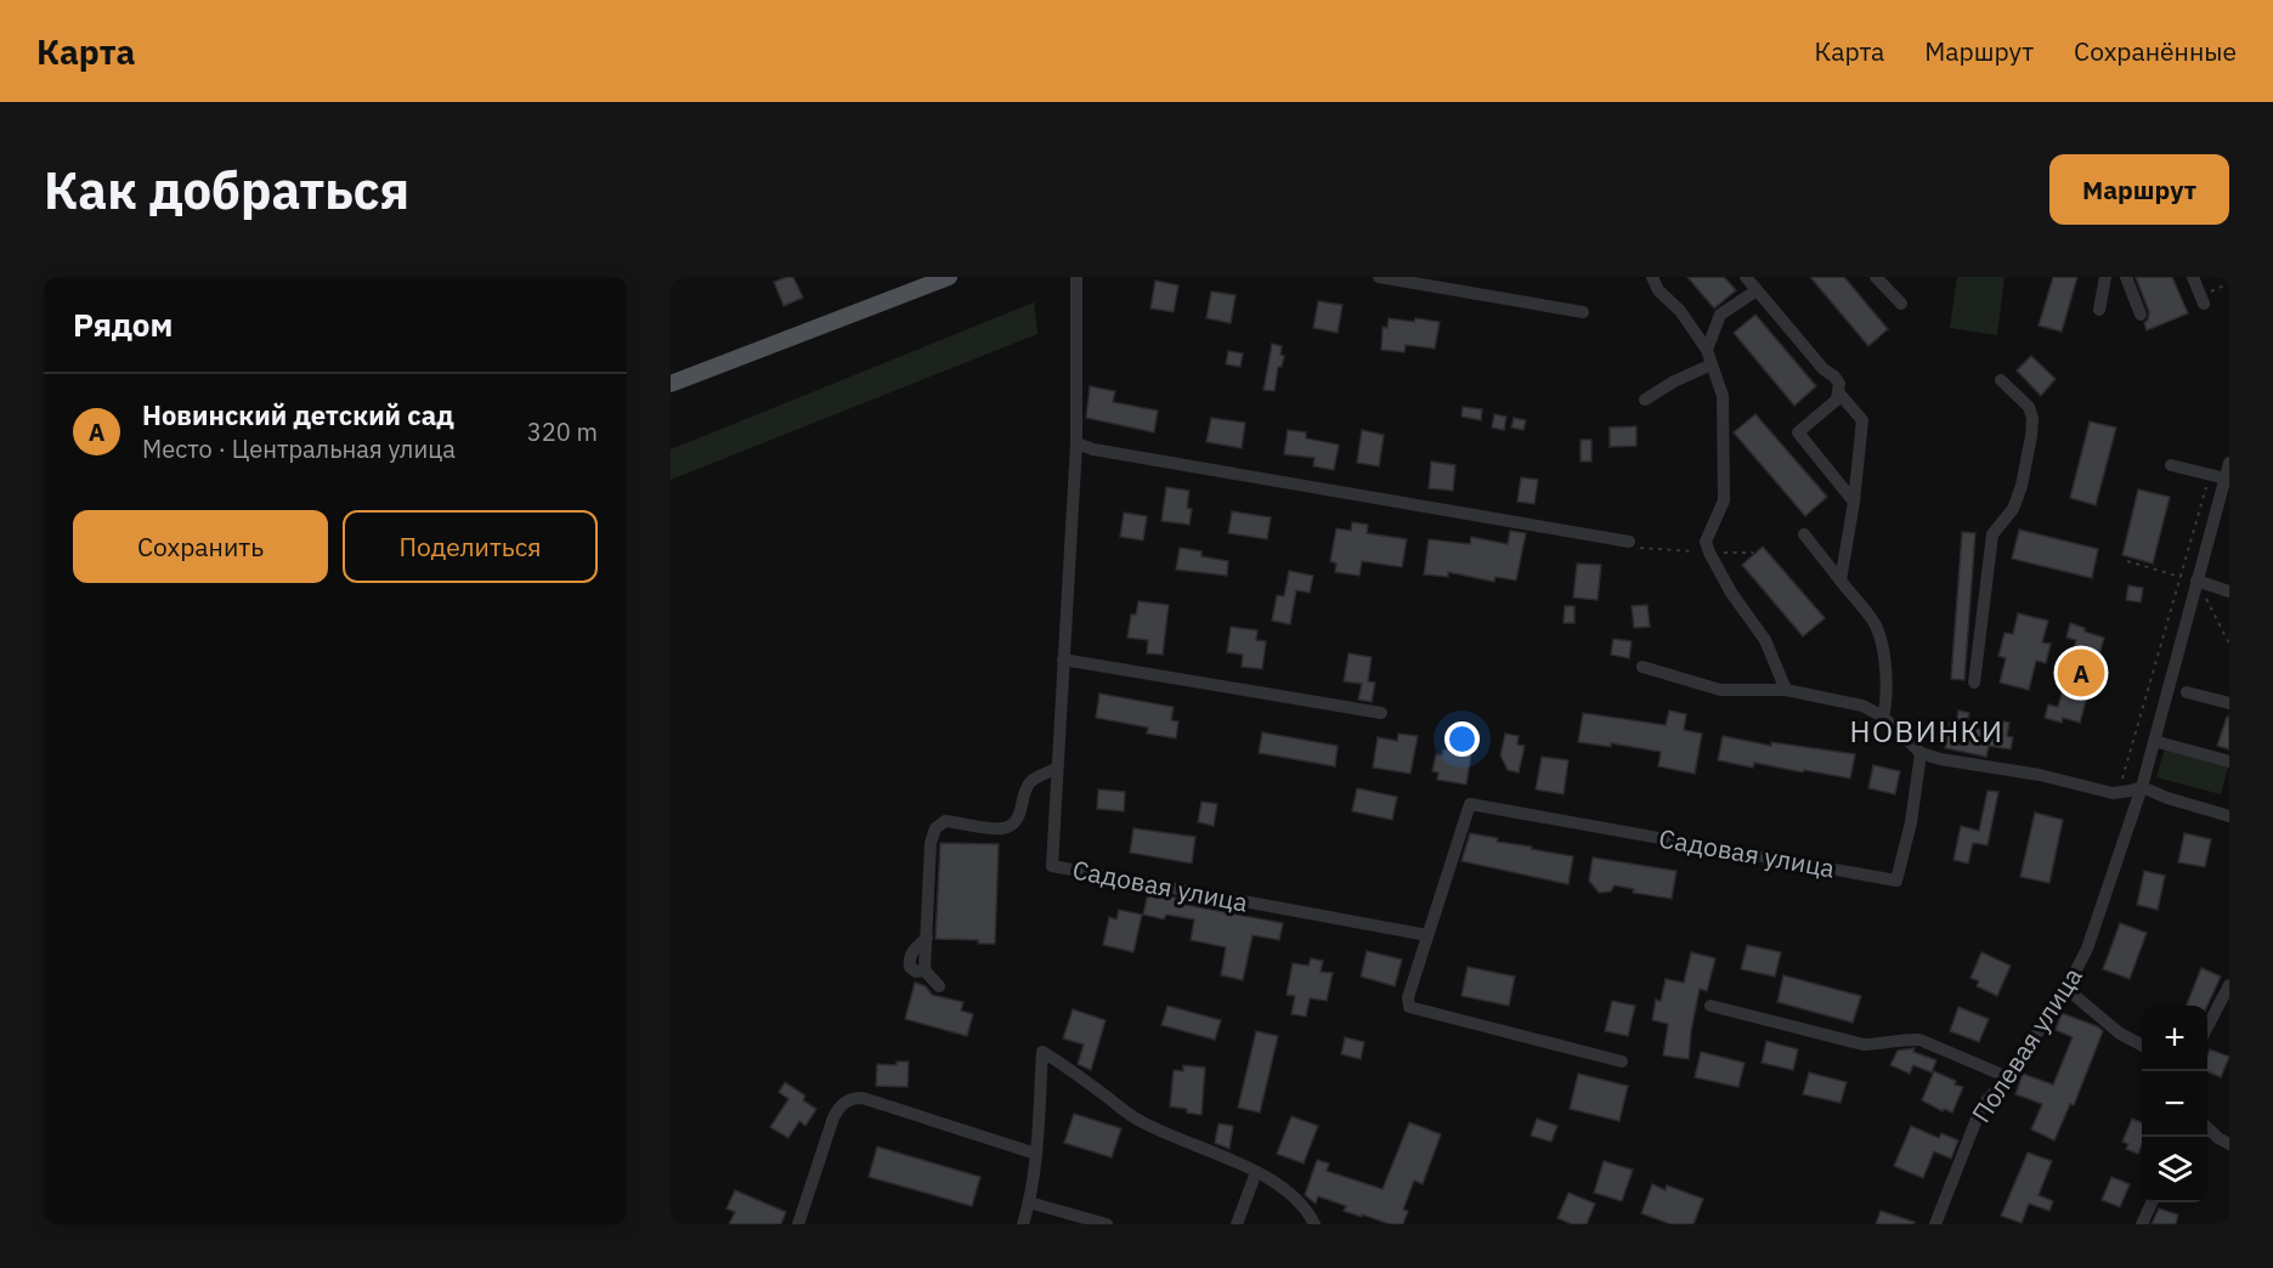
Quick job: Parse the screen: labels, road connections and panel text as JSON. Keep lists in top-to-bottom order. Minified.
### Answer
{"streets":{"street":["Садовая улица","Полевая улица"]},"districts":["НОВИНКИ"],"page":{"header":"Карта","nav":["Карта","Маршрут","Сохранённые"],"buttons":["Маршрут",["Сохранить","Поделиться"]],"title":"Как добраться","heading":"Рядом","list":[{"mark":"A","name":"Новинский детский сад","note":"Место · Центральная улица","value":"320 m"}],"pins":"A","map_buttons":["+","−"]}}
